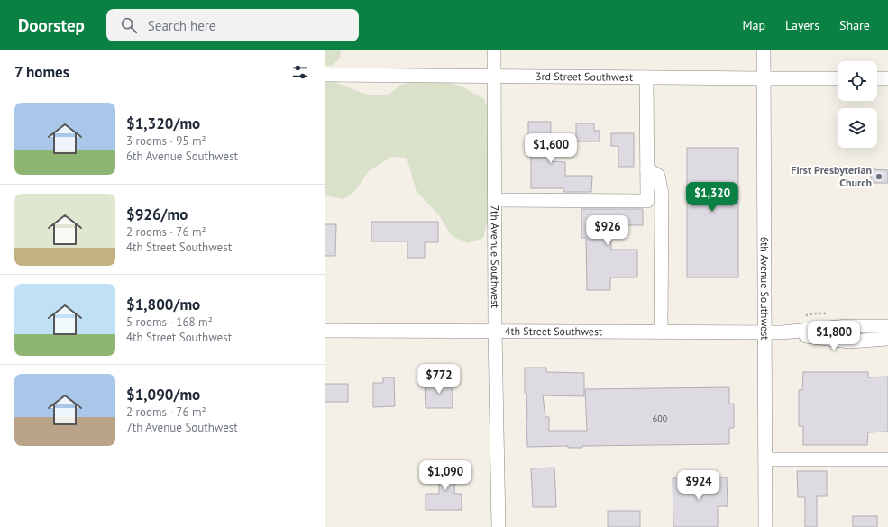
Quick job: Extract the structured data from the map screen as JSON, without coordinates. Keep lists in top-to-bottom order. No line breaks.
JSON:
{"streets":{"street":["3rd Street Southwest","7th Avenue Southwest","6th Avenue Southwest","4th Street Southwest"]},"crossings":[["3rd Street Southwest","7th Avenue Southwest"],["3rd Street Southwest","6th Avenue Southwest"],["7th Avenue Southwest","4th Street Southwest"],["6th Avenue Southwest","4th Street Southwest"]],"places":["First Presbyterian Church"],"house_numbers":["600"],"page":{"header":"Doorstep","search":"Search here","nav":["Map","Layers","Share"],"heading":"7 homes","list":[{"name":"$1,320/mo","note":"3 rooms · 95 m² · 6th Avenue Southwest"},{"name":"$926/mo","note":"2 rooms · 76 m² · 4th Street Southwest"},{"name":"$1,800/mo","note":"5 rooms · 168 m² · 4th Street Southwest"},{"name":"$1,090/mo","note":"2 rooms · 76 m² · 7th Avenue Southwest"}],"price":["$1,600","$1,320","$926","$1,800","$772","$1,090","$924"]}}
